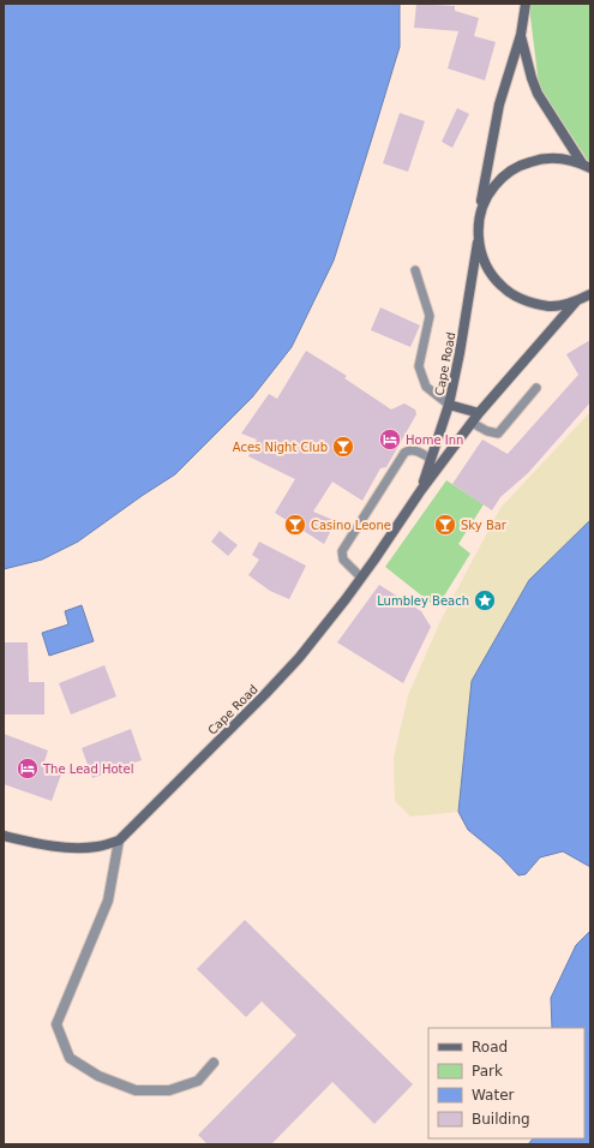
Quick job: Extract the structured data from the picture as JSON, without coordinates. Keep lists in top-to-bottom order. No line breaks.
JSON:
{"streets":{"street":["Cape Road"]},"places":{"hotel":["Home Inn","The Lead Hotel"],"bar":["Aces Night Club","Casino Leone","Sky Bar"],"place":["Lumbley Beach"]},"legend":["Road","Park","Water","Building"]}
